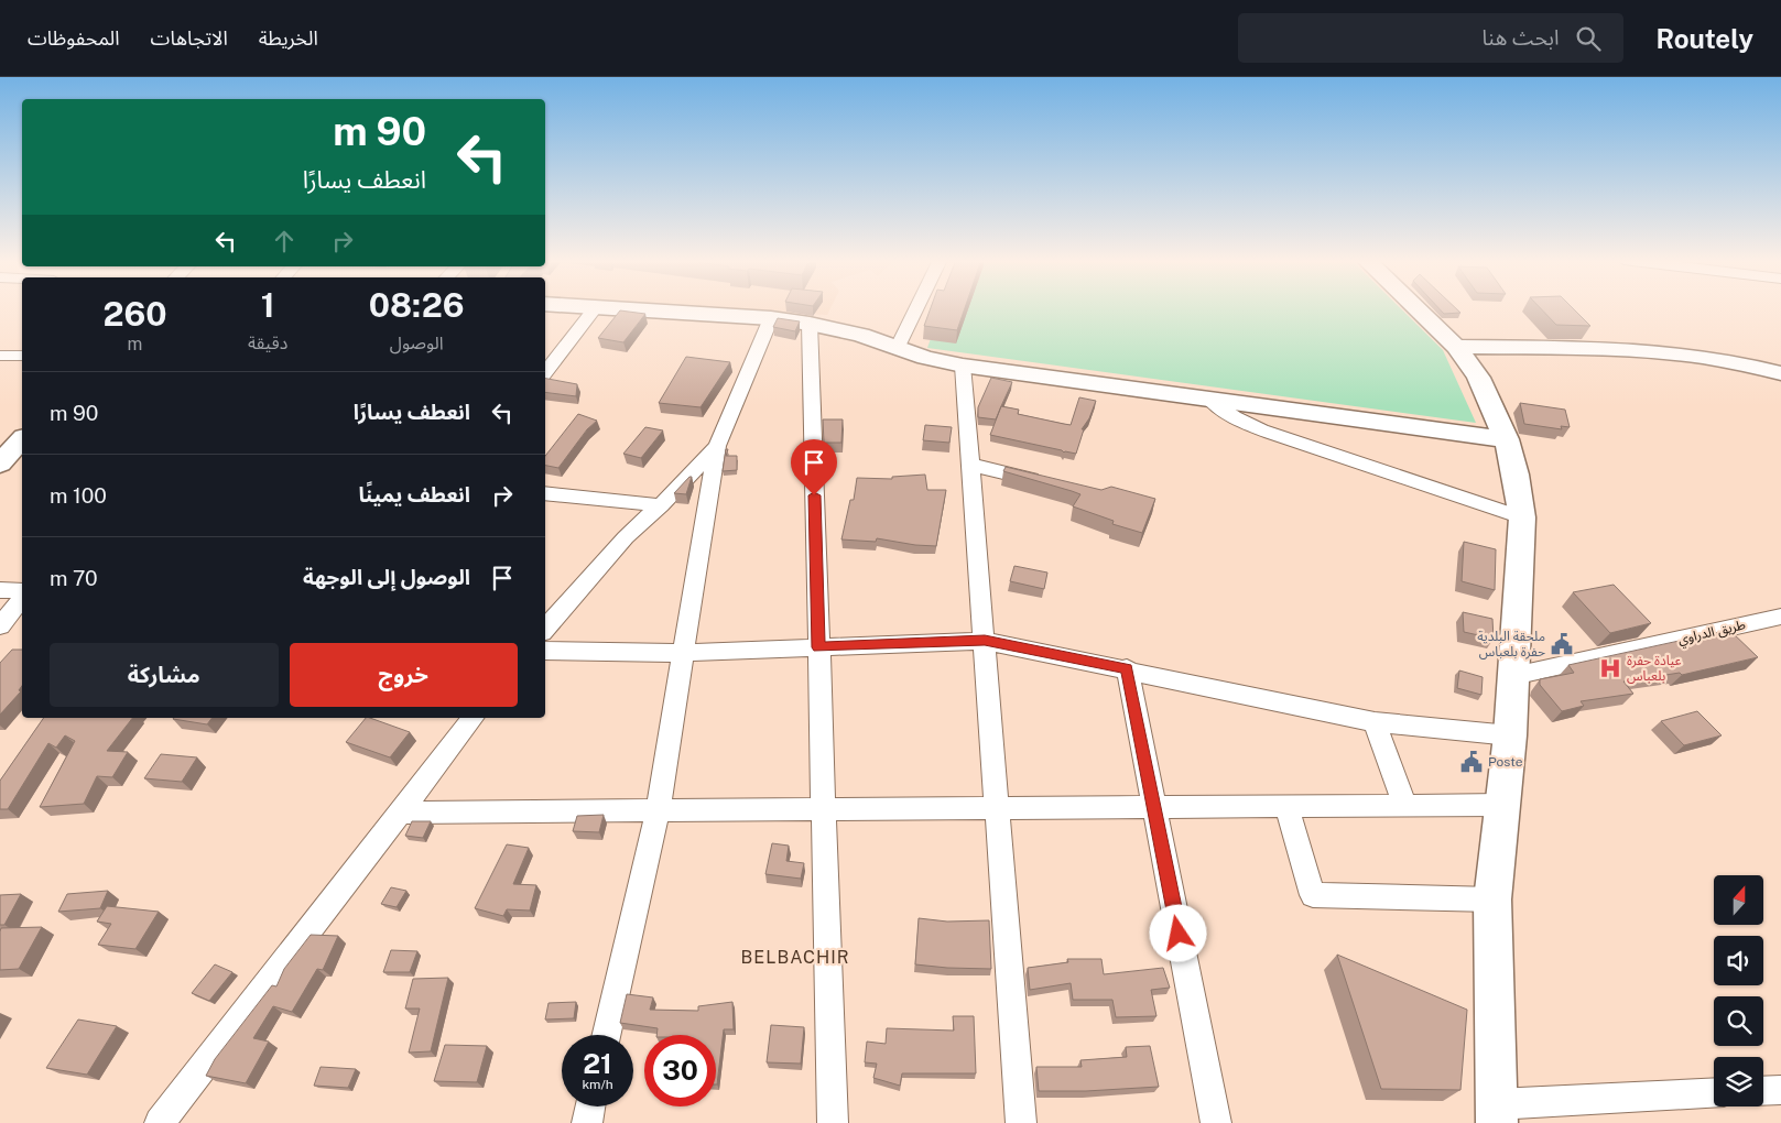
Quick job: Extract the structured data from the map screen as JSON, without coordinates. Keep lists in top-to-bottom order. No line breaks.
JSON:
{"streets":{"street":["طريق الدراوي"]},"districts":["BELBACHIR"],"places":{"public building":["ملحقة البلدية حفرة بلعباس","Poste"],"hospital":["عيادة حفرة بلعباس"]},"north":"top","page":{"header":"Routely","search":"ابحث هنا","nav":["الخريطة","الاتجاهات","المحفوظات"],"turn":["90 m","انعطف يسارًا"],"eta":["08:26","الوصول","1","دقيقة","260","m"],"list":[{"name":"انعطف يسارًا","value":"90 m"},{"name":"انعطف يمينًا","value":"100 m"},{"name":"الوصول إلى الوجهة","value":"70 m"}],"buttons":["خروج","مشاركة"],"speed":"21 km/h","limit":"30"}}
